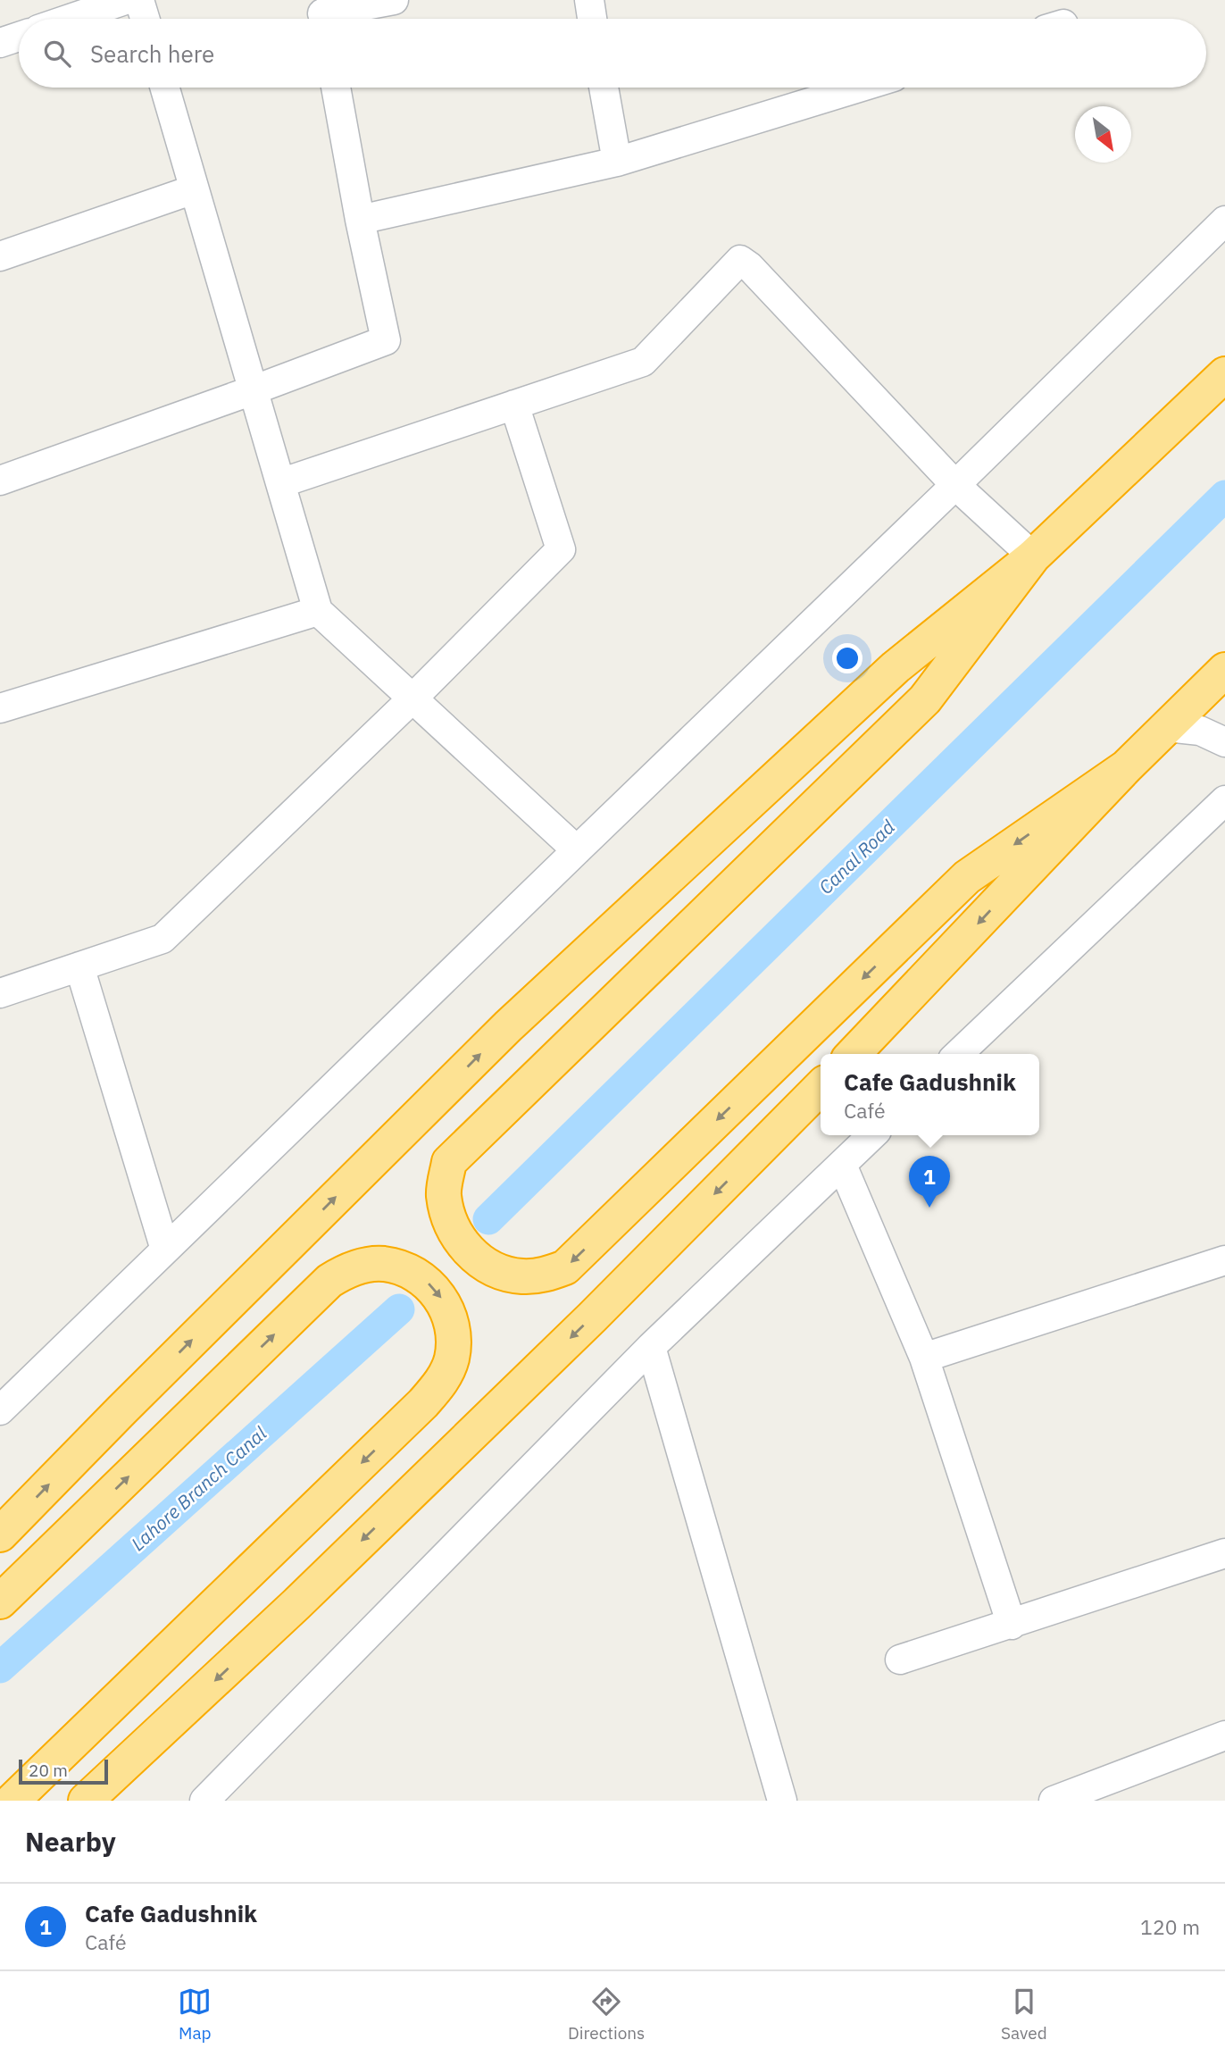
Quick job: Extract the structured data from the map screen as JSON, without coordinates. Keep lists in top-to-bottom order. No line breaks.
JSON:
{"water":["Canal Road","Lahore Branch Canal"],"scale_bar":"20 m","north":"bottom right","page":{"search":"Search here","popup":["Cafe Gadushnik","Café"],"pins":"1","scale":"20 m","heading":"Nearby","list":[{"mark":"1","name":"Cafe Gadushnik","note":"Café","value":"120 m"}],"nav":["Map","Directions","Saved"]}}
